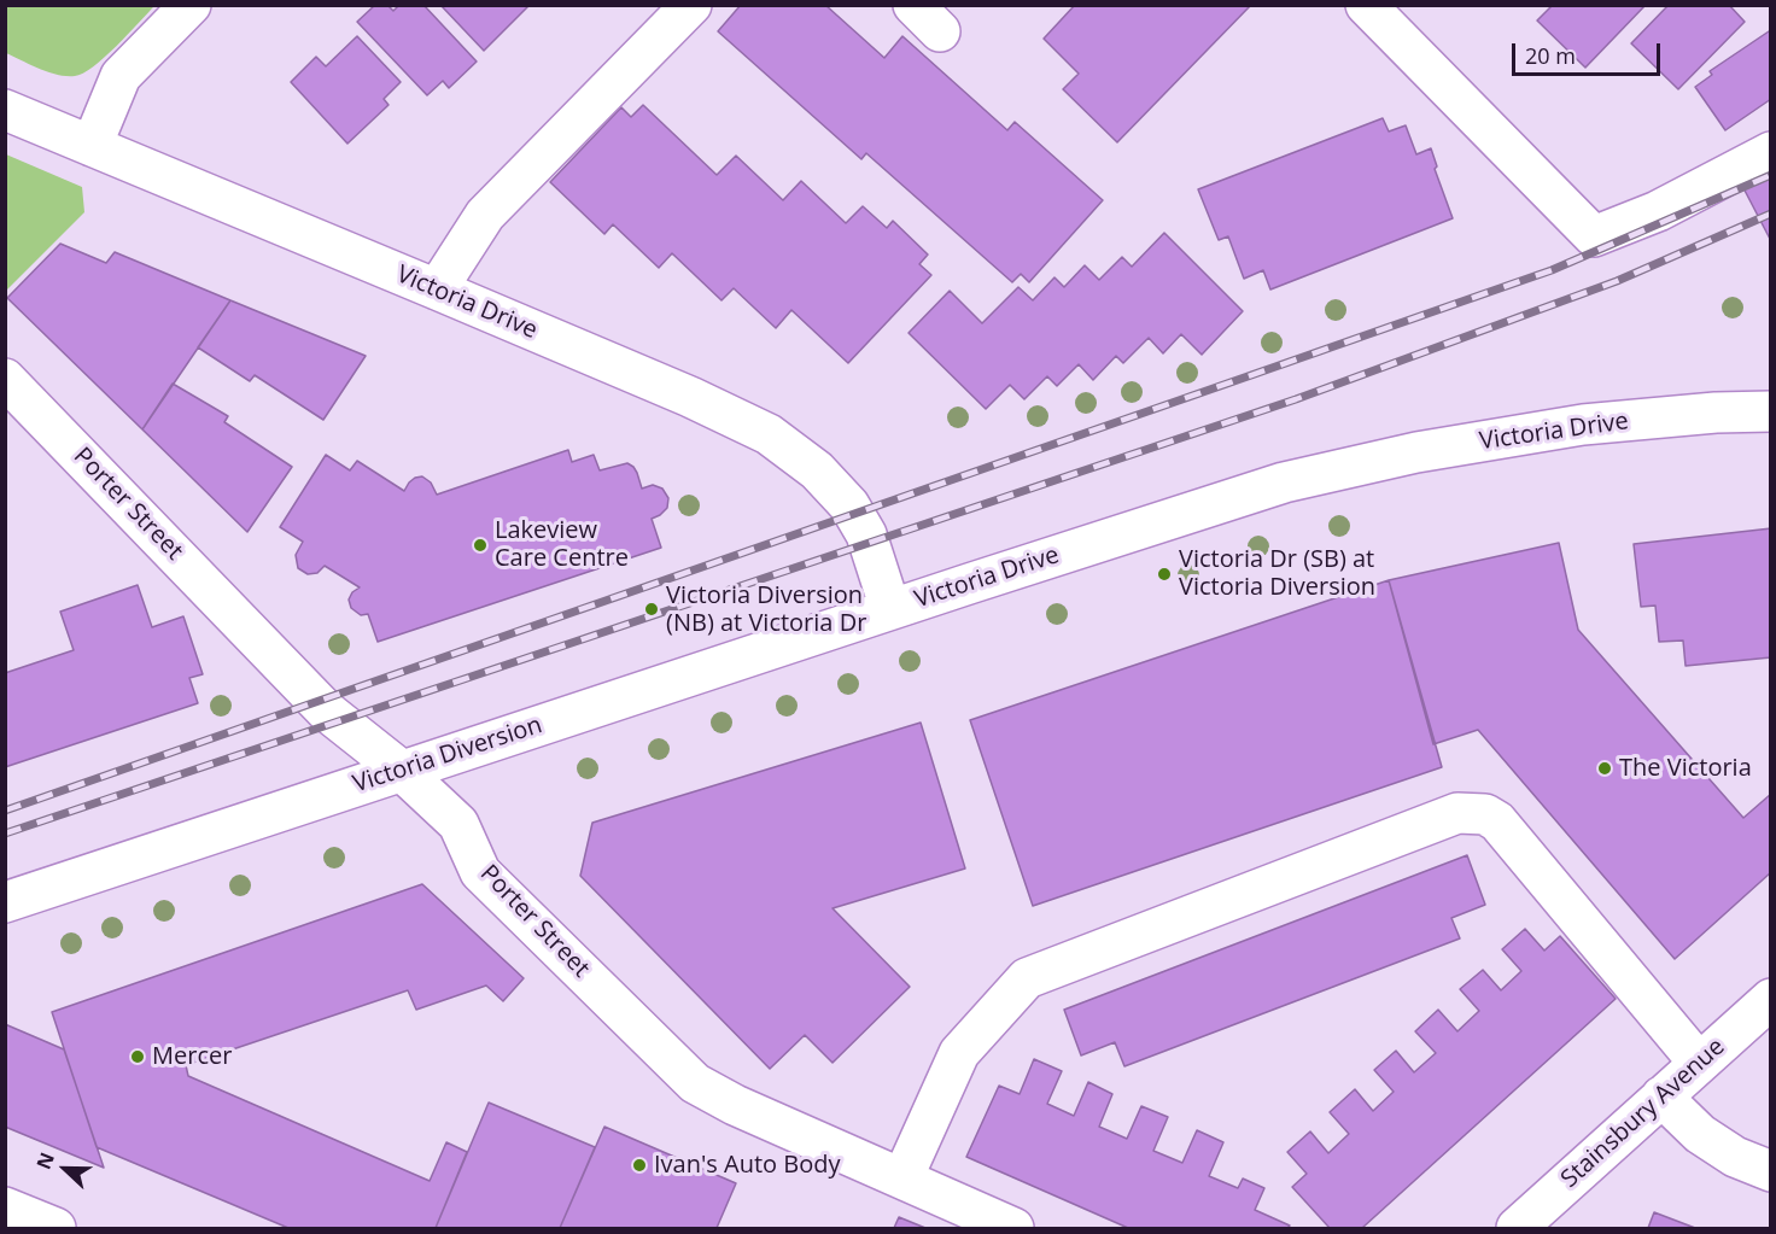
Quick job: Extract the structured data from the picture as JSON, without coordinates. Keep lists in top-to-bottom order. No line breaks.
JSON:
{"streets":{"street":["Victoria Drive","Porter Street","Victoria Diversion","Stainsbury Avenue"]},"crossings":[["Victoria Drive","Victoria Diversion"],["Porter Street","Victoria Diversion"]],"places":["Lakeview Care Centre","Victoria Dr (SB) at Victoria Diversion","Victoria Diversion (NB) at Victoria Dr","The Victoria","Mercer","Ivan's Auto Body"],"scale_bar":"20 m","north":"left"}
